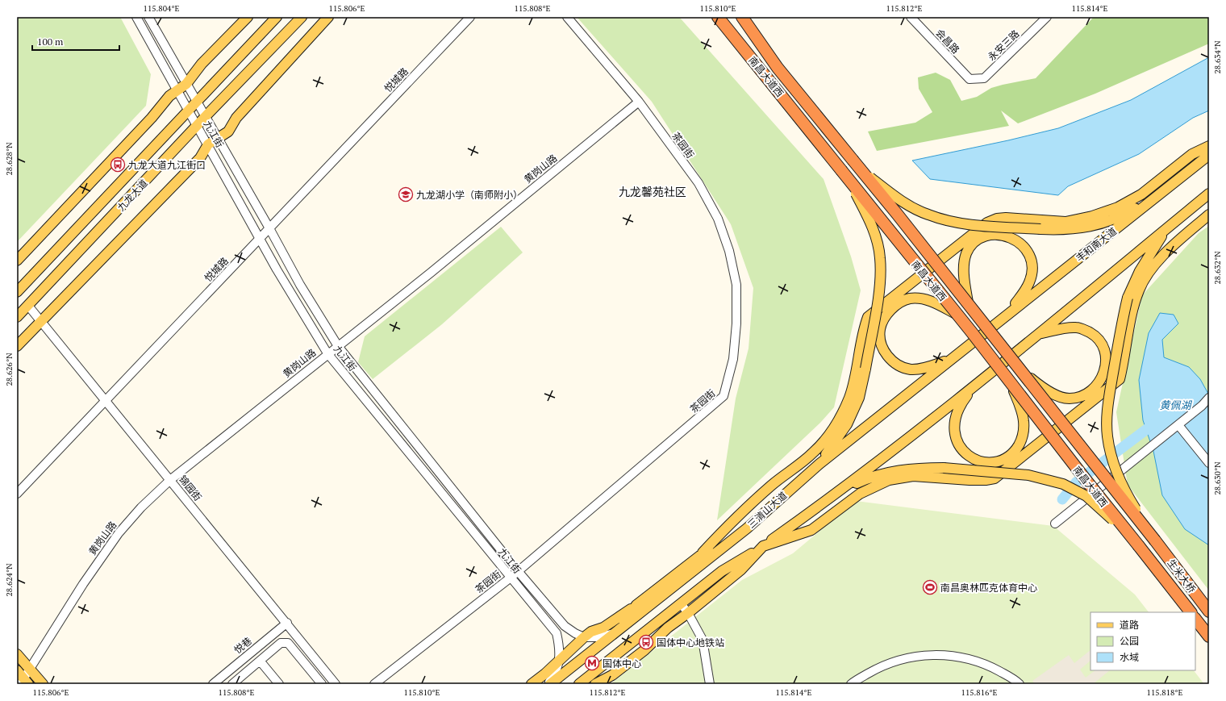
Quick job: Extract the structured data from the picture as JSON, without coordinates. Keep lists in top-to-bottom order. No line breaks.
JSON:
{"streets":{"highway":["南昌大道西","生米大桥"],"main road":["九龙大道","丰和南大道","三清山大道"],"street":["会昌路","永安三路","悦城路","九江街","茶园街","黄岗山路","锦园街","悦巷"]},"crossings":[["会昌路","永安三路"],["南昌大道西","生米大桥"],["悦城路","九江街"],["悦城路","锦园街"],["九江街","茶园街"],["九江街","黄岗山路"],["九江街","九龙大道"],["茶园街","黄岗山路"],["黄岗山路","锦园街"],["九龙大道","锦园街"],["丰和南大道","三清山大道"],["锦园街","悦巷"]],"districts":["九龙馨苑社区"],"water":["黄佩湖"],"places":{"bus stop":["九龙大道九江街口","国体中心地铁站"],"school or university":["九龙湖小学（南师附小）"],"sports":["南昌奥林匹克体育中心"],"metro station":["国体中心"]},"legend":["道路","公园","水域"],"scale_bar":"100 m","coordinates":["115.804°E","115.806°E","115.808°E","115.810°E","115.812°E","115.814°E","28.634°N","28.628°N","28.632°N","28.626°N","28.630°N","28.624°N","115.816°E","115.818°E"]}
